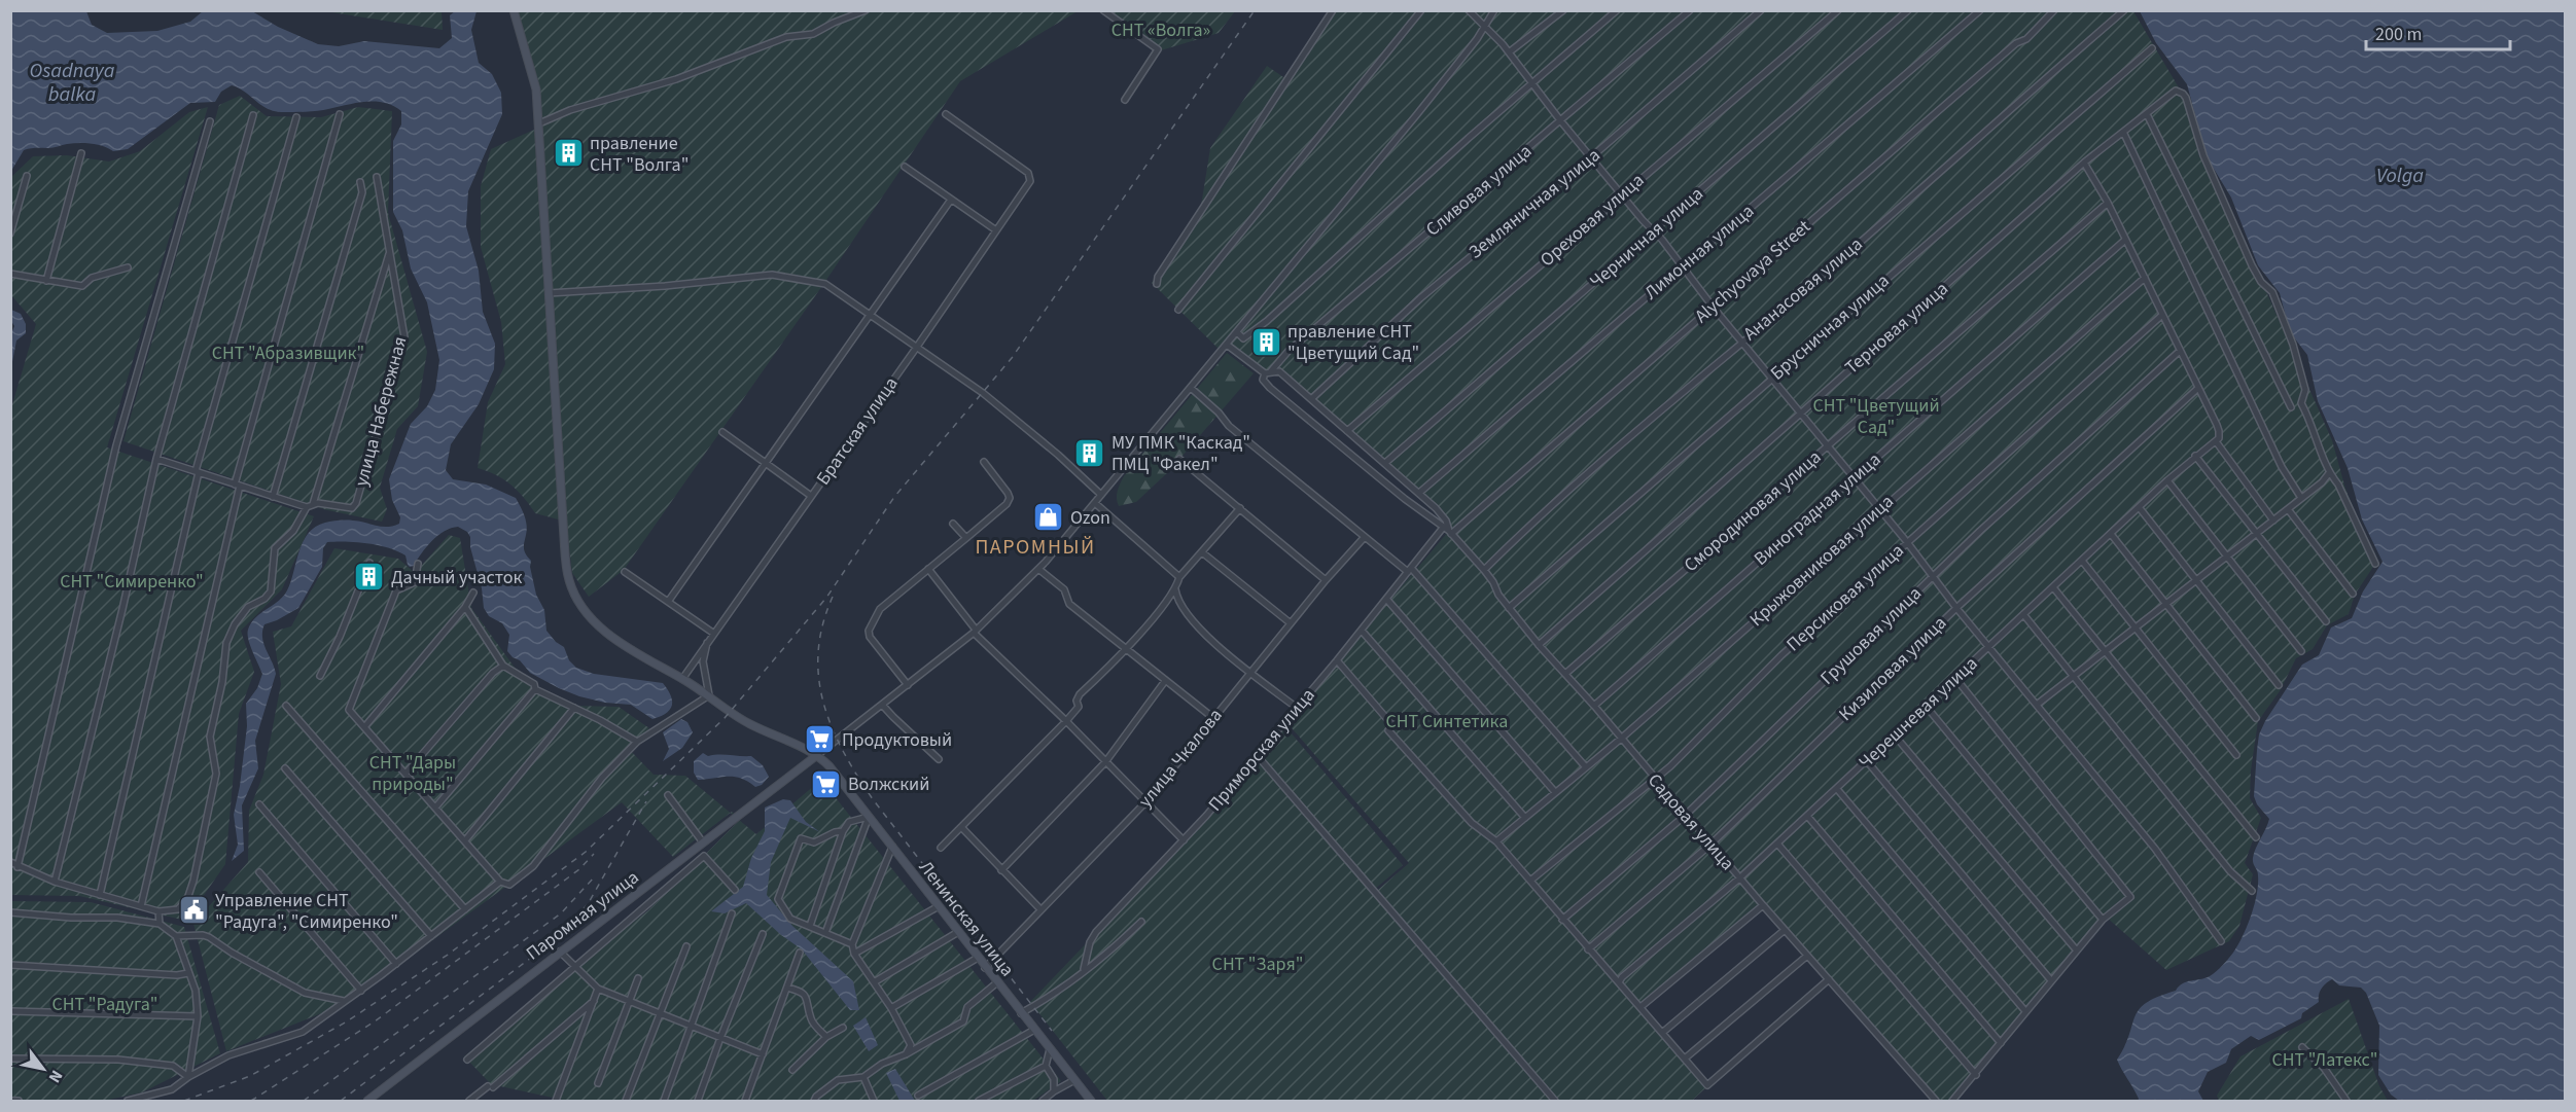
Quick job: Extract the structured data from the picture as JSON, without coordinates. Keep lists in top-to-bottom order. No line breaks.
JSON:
{"streets":{"street":["Сливовая улица","Земляничная улица","Ореховая улица","Черничная улица","Лимонная улица","Alychyovaya Street","Ананасовая улица","Брусничная улица","Терновая улица","улица Набережная","Братская улица","Виноградная улица","Смородиновая улица","Крыжовниковая улица","Персиковая улица","Грушовая улица","Кизиловая улица","Черешневая улица","Приморская улица","улица Чкалова","Садовая улица","Паромная улица","Ленинская улица"]},"crossings":[["Alychyovaya Street","Приморская улица"],["Alychyovaya Street","Садовая улица"],["Ананасовая улица","Садовая улица"],["Брусничная улица","Садовая улица"],["Терновая улица","Садовая улица"],["Виноградная улица","Садовая улица"],["Смородиновая улица","Садовая улица"],["Крыжовниковая улица","Садовая улица"],["Персиковая улица","Садовая улица"],["Грушовая улица","Садовая улица"],["Кизиловая улица","Садовая улица"],["Черешневая улица","Садовая улица"],["Приморская улица","Садовая улица"],["улица Чкалова","Ленинская улица"],["Паромная улица","Ленинская улица"]],"districts":["ПАРОМНЫЙ"],"water":["Osadnaya balka","Volga"],"parks":["СНТ «Волга»","СНТ \"Абразивщик\"","СНТ \"Цветущий Сад\"","СНТ \"Симиренко\"","СНТ Синтетика","СНТ \"Дары природы\"","СНТ \"Заря\"","СНТ \"Радуга\"","СНТ \"Латекс\""],"places":{"building":["правление СНТ \"Волга\"","правление СНТ \"Цветущий Сад\"","МУ ПМК \"Каскад\" ПМЦ \"Факел\"","Дачный участок"],"shop":["Ozon"],"supermarket":["Продуктовый","Волжский"],"public building":["Управление СНТ \"Радуга\", \"Симиренко\""]},"scale_bar":"200 m","north":"bottom right"}
